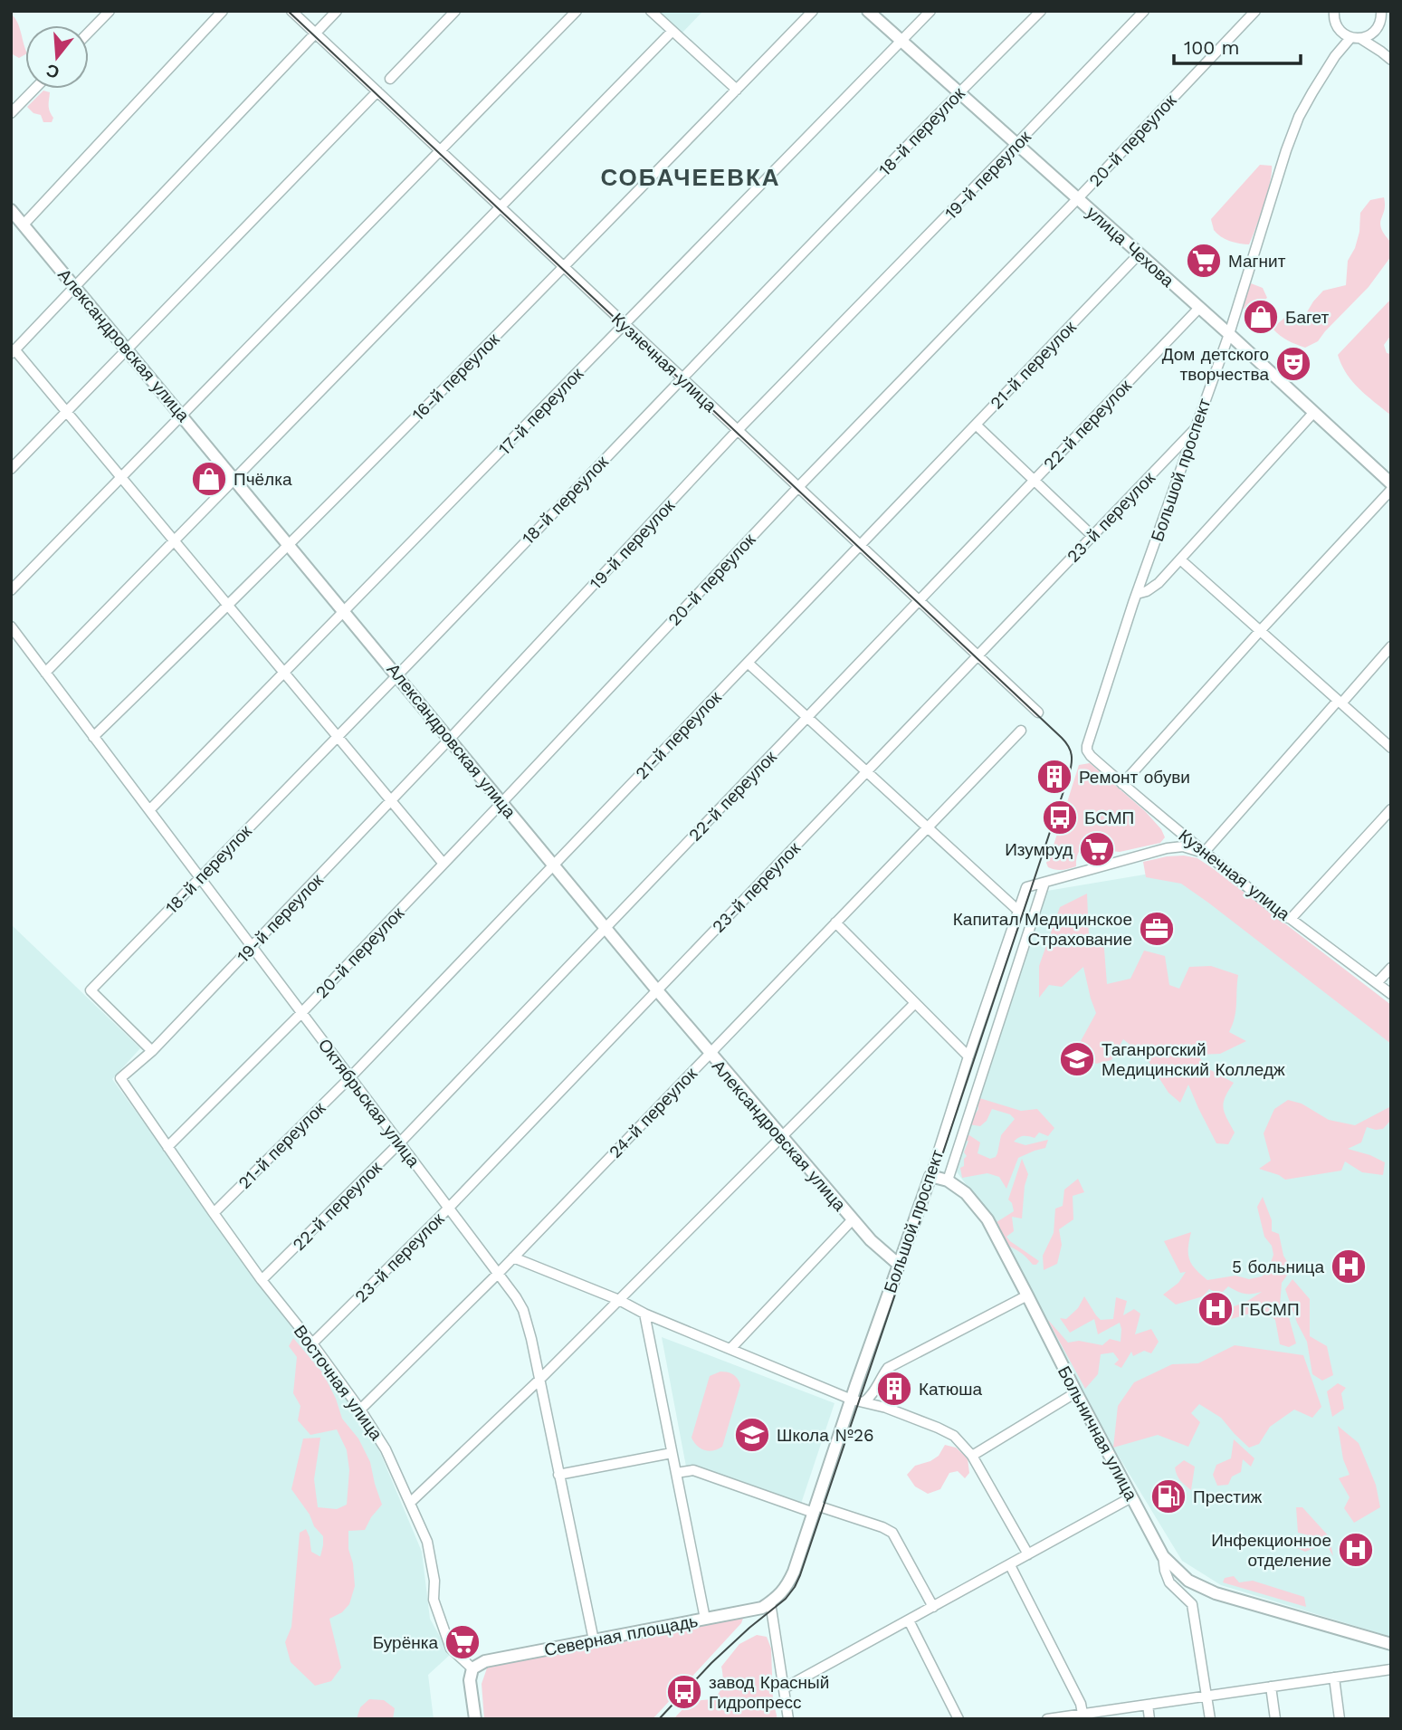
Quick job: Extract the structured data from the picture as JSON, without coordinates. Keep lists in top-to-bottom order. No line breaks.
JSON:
{"streets":{"main road":["улица Чехова","Александровская улица","Большой проспект","Больничная улица","Северная площадь"],"street":["18-й переулок","20-й переулок","19-й переулок","Кузнечная улица","21-й переулок","16-й переулок","17-й переулок","22-й переулок","23-й переулок","Октябрьская улица","24-й переулок","Восточная улица"]},"crossings":[["18-й переулок","19-й переулок"],["18-й переулок","улица Чехова"],["18-й переулок","Александровская улица"],["18-й переулок","Кузнечная улица"],["18-й переулок","Октябрьская улица"],["20-й переулок","улица Чехова"],["20-й переулок","Александровская улица"],["20-й переулок","Кузнечная улица"],["20-й переулок","Октябрьская улица"],["20-й переулок","Восточная улица"],["19-й переулок","улица Чехова"],["19-й переулок","Александровская улица"],["19-й переулок","Кузнечная улица"],["19-й переулок","Октябрьская улица"],["19-й переулок","Восточная улица"],["улица Чехова","21-й переулок"],["улица Чехова","17-й переулок"],["улица Чехова","22-й переулок"],["улица Чехова","Большой проспект"],["Александровская улица","21-й переулок"],["Александровская улица","16-й переулок"],["Александровская улица","17-й переулок"],["Александровская улица","22-й переулок"],["Александровская улица","Большой проспект"],["Александровская улица","23-й переулок"],["Александровская улица","24-й переулок"],["Кузнечная улица","21-й переулок"],["Кузнечная улица","16-й переулок"],["Кузнечная улица","17-й переулок"],["Кузнечная улица","22-й переулок"],["Кузнечная улица","Большой проспект"],["Кузнечная улица","23-й переулок"],["21-й переулок","Октябрьская улица"],["21-й переулок","Восточная улица"],["16-й переулок","Октябрьская улица"],["17-й переулок","Октябрьская улица"],["22-й переулок","Октябрьская улица"],["22-й переулок","Восточная улица"],["Большой проспект","23-й переулок"],["Большой проспект","Больничная улица"],["Большой проспект","Северная площадь"],["23-й переулок","Октябрьская улица"],["23-й переулок","Восточная улица"],["Октябрьская улица","24-й переулок"],["Октябрьская улица","Северная площадь"],["24-й переулок","Восточная улица"],["Восточная улица","Северная площадь"]],"districts":["СОБАЧЕЕВКА"],"places":{"supermarket":["Магнит","Изумруд","Бурёнка"],"shop":["Багет","Пчёлка"],"theatre":["Дом детского творчества"],"building":["Ремонт обуви","Катюша"],"bus stop":["БСМП","завод Красный Гидропресс"],"office":["Капитал Медицинское Страхование"],"school or university":["Таганрогский Медицинский Колледж","Школа №26"],"hospital":["5 больница","ГБСМП","Инфекционное отделение"],"fuel station":["Престиж"]},"scale_bar":"100 m","north":"bottom"}
